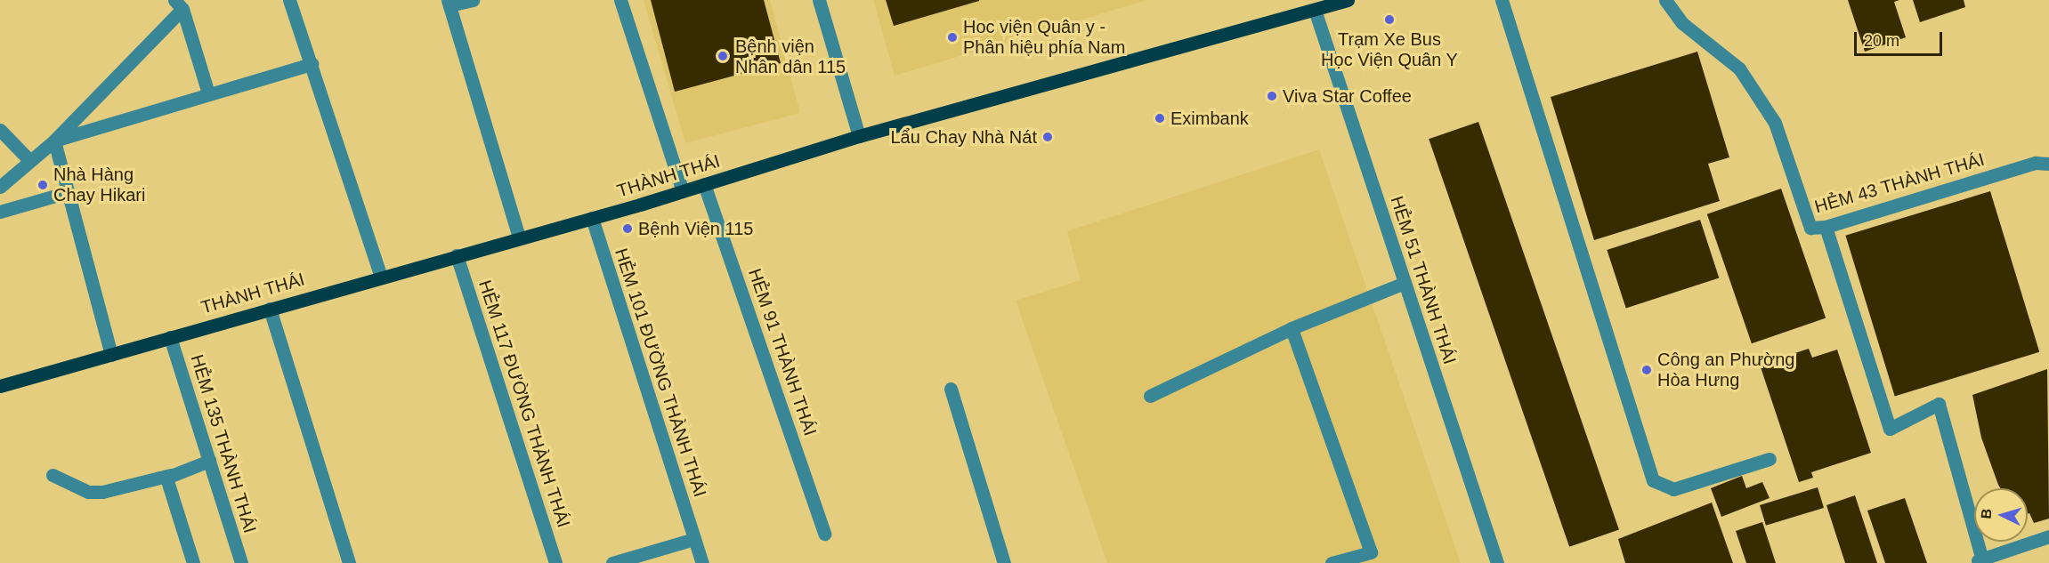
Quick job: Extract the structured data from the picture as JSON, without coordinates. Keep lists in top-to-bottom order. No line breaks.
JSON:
{"streets":{"main road":["THÀNH THÁI"],"street":["HẺM 43 THÀNH THÁI","HẺM 51 THÀNH THÁI","HẺM 91 THÀNH THÁI","HẺM 101 ĐƯỜNG THÀNH THÁI","HẺM 117 ĐƯỜNG THÀNH THÁI","HẺM 135 THÀNH THÁI"]},"crossings":[["THÀNH THÁI","HẺM 51 THÀNH THÁI"],["THÀNH THÁI","HẺM 91 THÀNH THÁI"],["THÀNH THÁI","HẺM 101 ĐƯỜNG THÀNH THÁI"],["THÀNH THÁI","HẺM 117 ĐƯỜNG THÀNH THÁI"],["THÀNH THÁI","HẺM 135 THÀNH THÁI"]],"places":["Trạm Xe Bus Học Viện Quân Y","Hoc viện Quân y - Phân hiệu phía Nam","Bệnh viện Nhân dân 115","Viva Star Coffee","Eximbank","Lẩu Chay Nhà Nát","Nhà Hàng Chay Hikari","Bệnh Viện 115","Công an Phường Hòa Hưng"],"scale_bar":"20 m","north":"left"}
